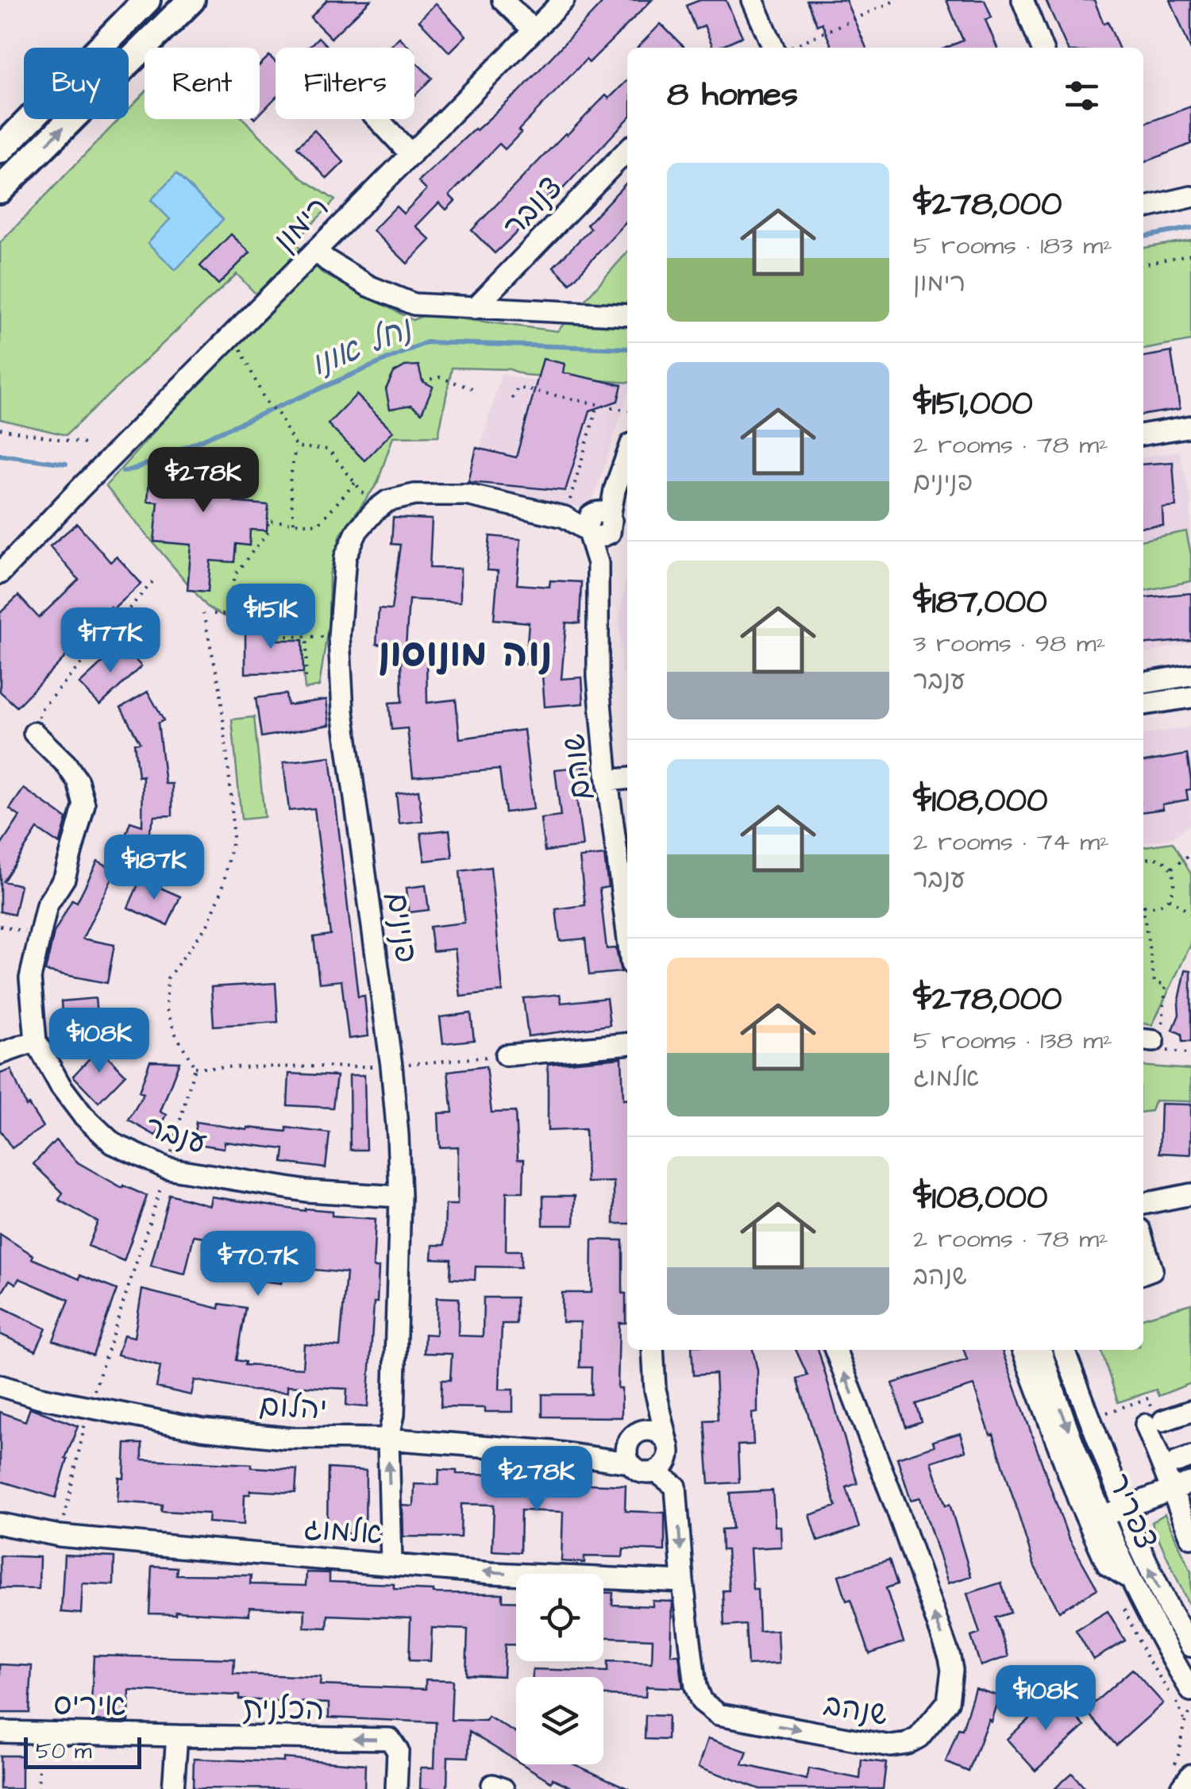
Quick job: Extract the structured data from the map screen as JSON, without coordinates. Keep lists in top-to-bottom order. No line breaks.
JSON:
{"streets":{"street":["צנובר","רימון","שוהם","פנינים","ענבר","יהלום","צפריר","אלמוג","איריס","הכלנית","שנהב"]},"crossings":[["פנינים","ענבר"],["פנינים","יהלום"],["פנינים","אלמוג"],["יהלום","שנהב"],["אלמוג","שנהב"],["איריס","הכלנית"]],"one_way":["אלמוג","הכלנית"],"districts":["נוה מונוסון"],"water":["נחל אונו"],"scale_bar":"50 m","page":{"chip":["Buy","Rent","Filters"],"heading":"8 homes","list":[{"name":"$278,000","note":"5 rooms · 183 m² · רימון"},{"name":"$151,000","note":"2 rooms · 78 m² · פנינים"},{"name":"$187,000","note":"3 rooms · 98 m² · ענבר"},{"name":"$108,000","note":"2 rooms · 74 m² · ענבר"},{"name":"$278,000","note":"5 rooms · 138 m² · אלמוג"},{"name":"$108,000","note":"2 rooms · 78 m² · שנהב"}],"price":["$278K","$151K","$177K","$187K","$108K","$70.7K","$278K","$108K"],"scale":"50 m"}}
